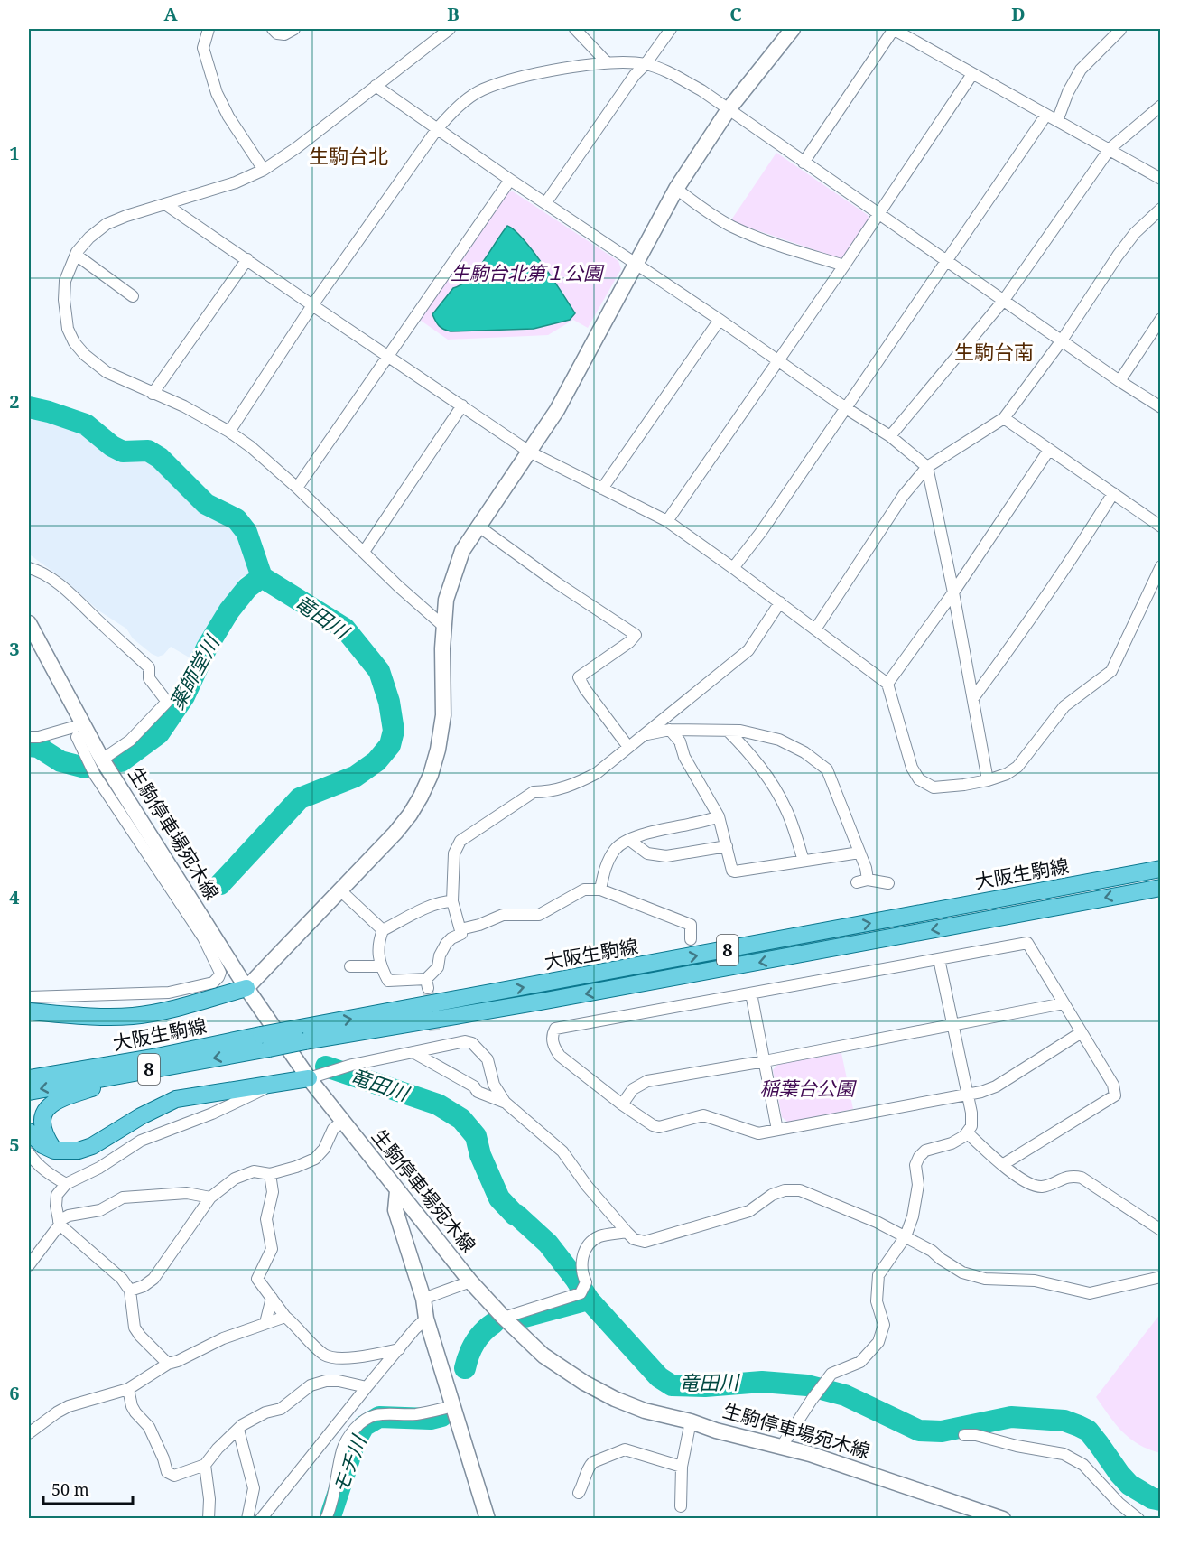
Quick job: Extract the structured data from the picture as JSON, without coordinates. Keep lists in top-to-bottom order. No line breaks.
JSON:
{"streets":{"main road":["大阪生駒線","8"],"street":["生駒停車場宛木線"]},"districts":["生駒台北","生駒台南"],"water":["竜田川","薬師堂川","モチ川"],"parks":["生駒台北第１公園","稲葉台公園"],"scale_bar":"50 m","grid":{"columns":["A","B","C","D"],"rows":["1","2","3","4","5","6"]}}
